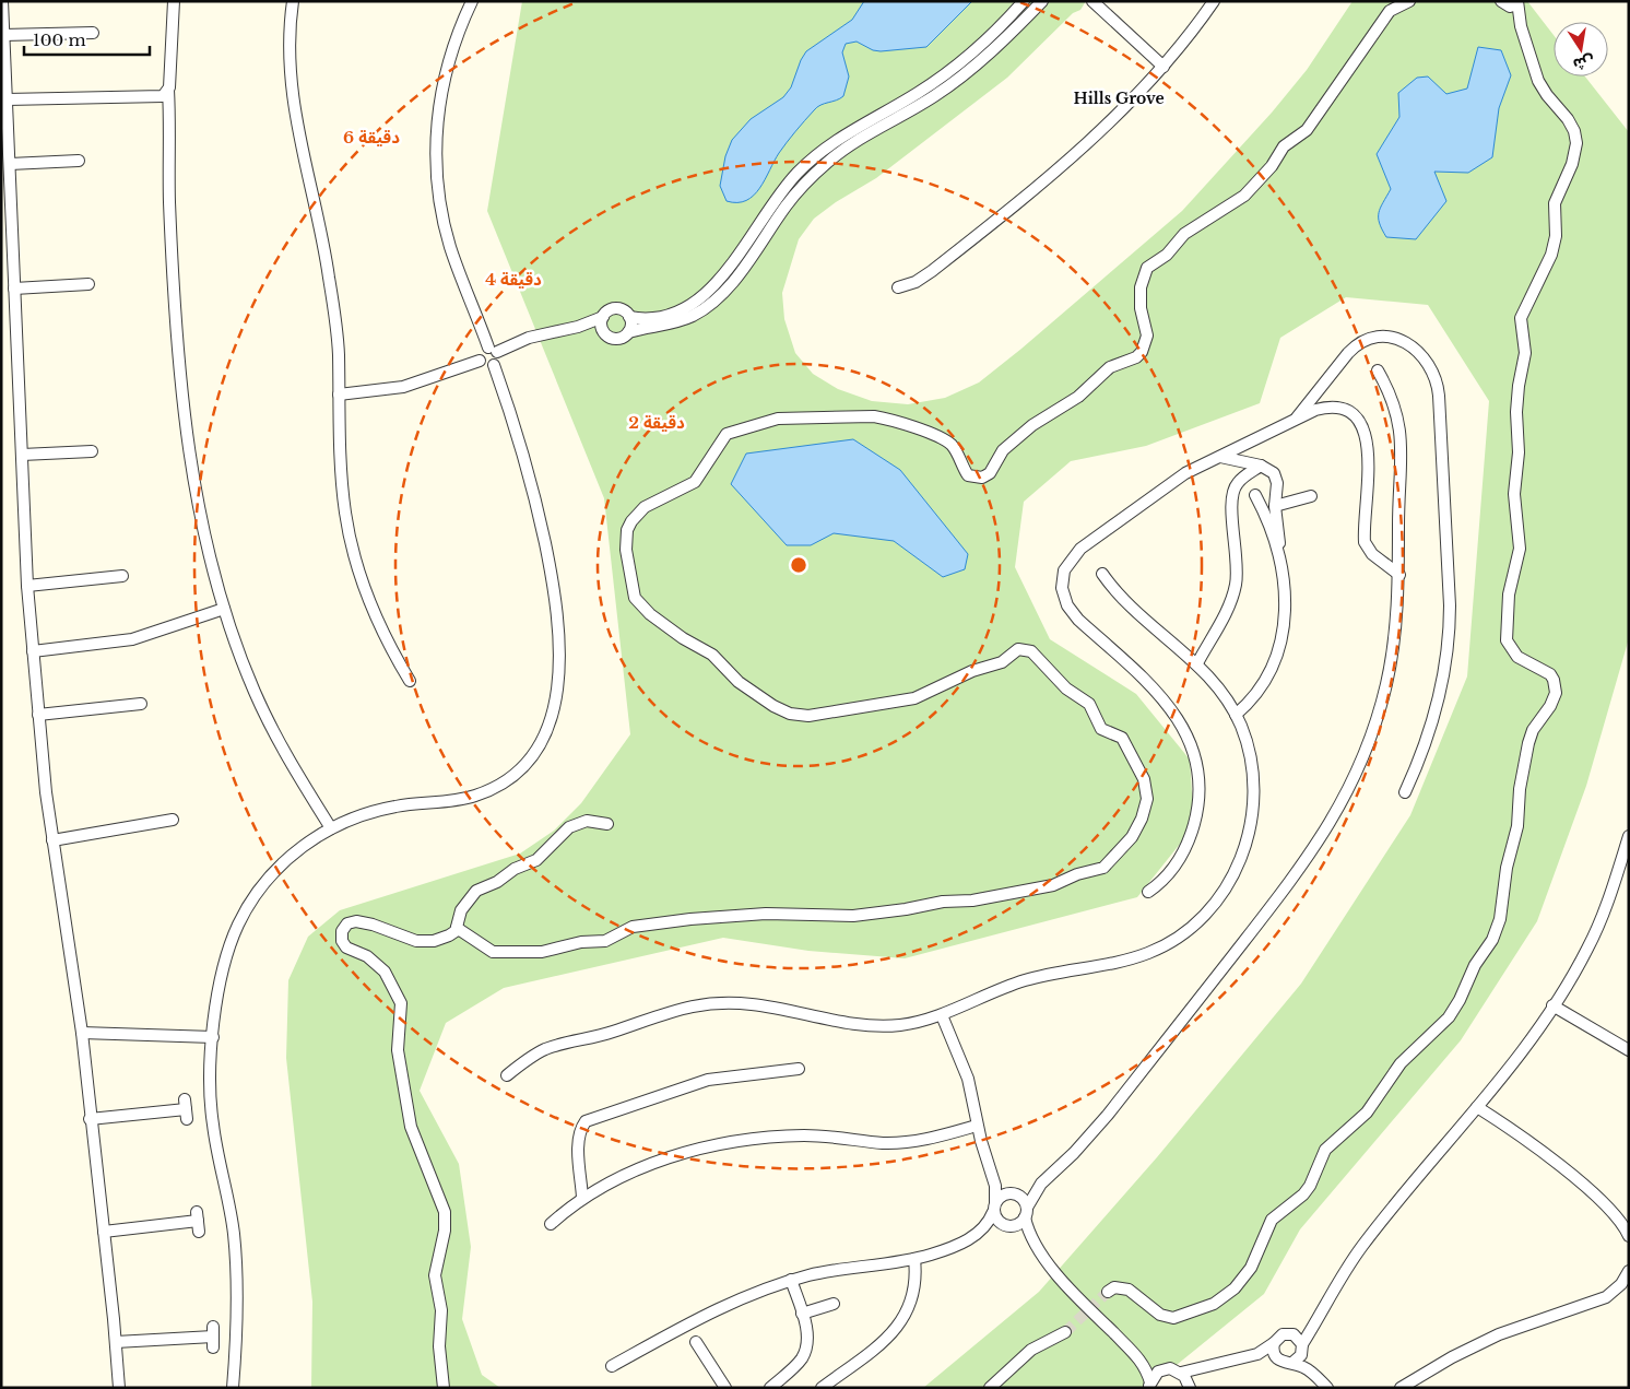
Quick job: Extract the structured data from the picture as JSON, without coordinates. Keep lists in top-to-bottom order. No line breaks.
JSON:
{"districts":["Hills Grove"],"scale_bar":"100 m","north":"bottom","rings":["6 دقيقة","4 دقيقة","2 دقيقة"]}
